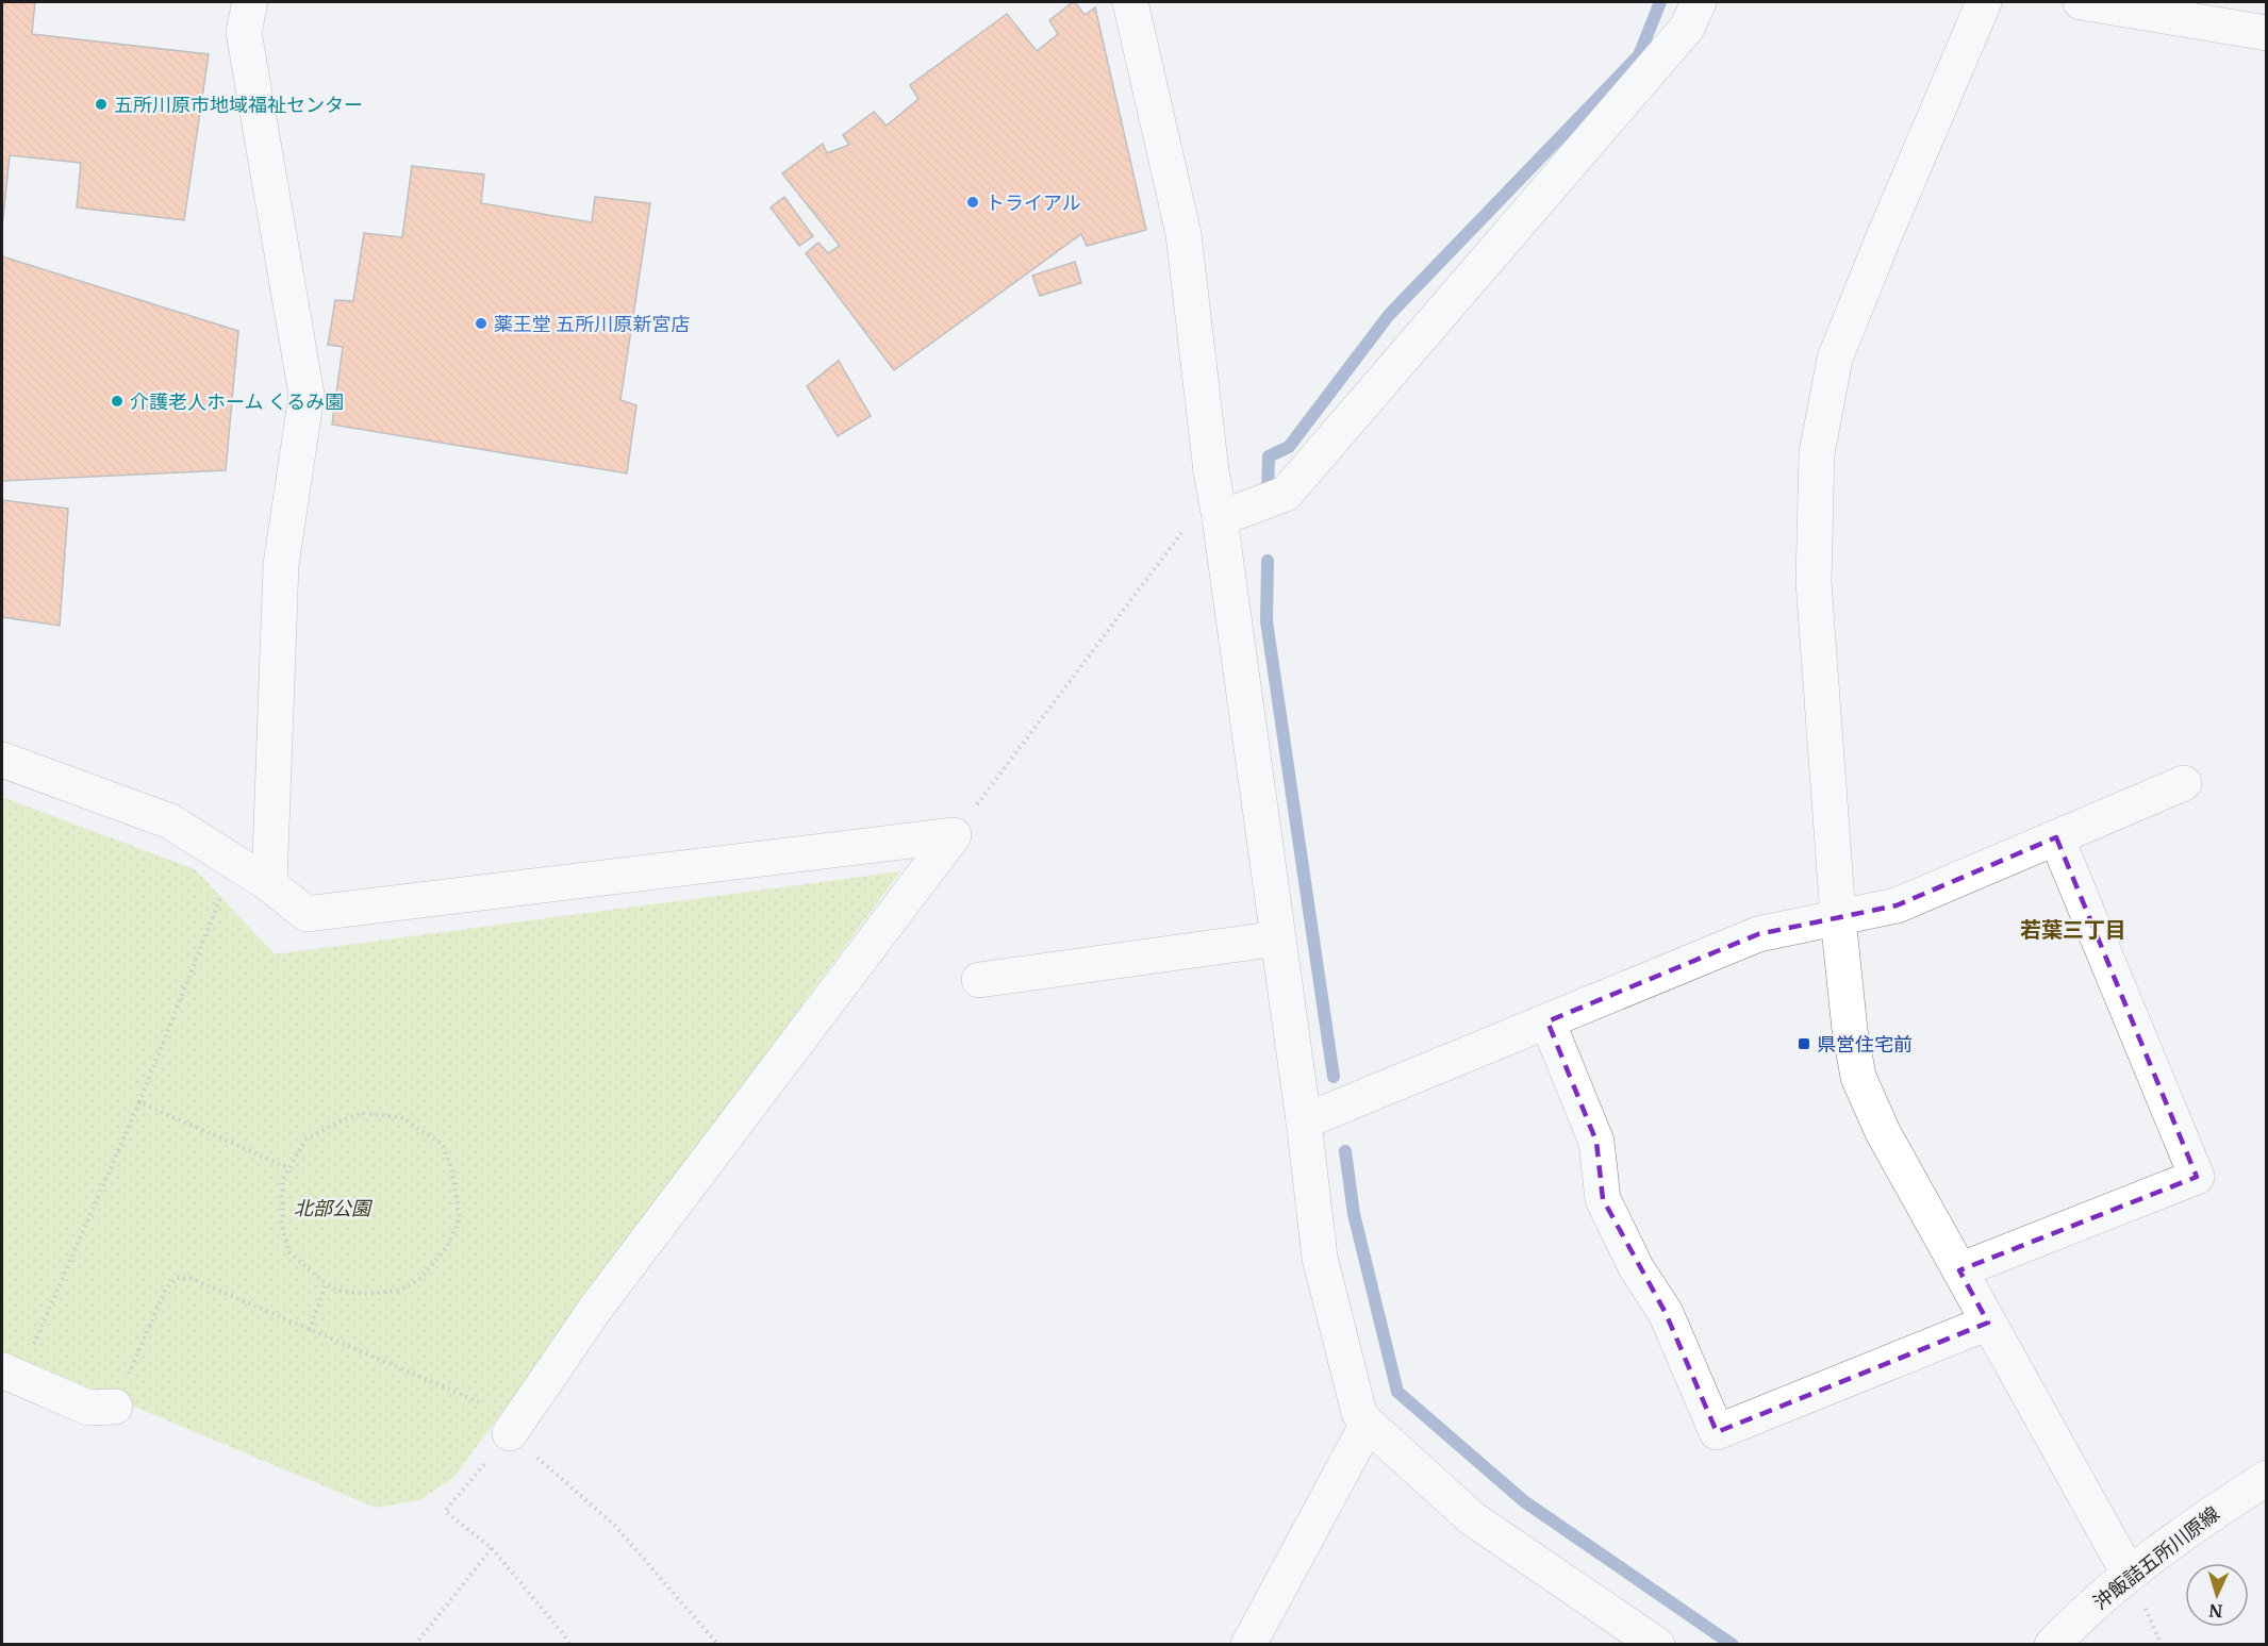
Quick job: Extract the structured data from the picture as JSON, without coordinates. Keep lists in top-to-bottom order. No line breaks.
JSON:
{"streets":{"street":["沖飯詰五所川原線"]},"districts":["若葉三丁目"],"parks":["北部公園"],"places":{"other":["五所川原市地域福祉センター","トライアル","薬王堂 五所川原新宮店","介護老人ホーム くるみ園"],"transit":["県営住宅前"]},"north":"bottom"}
